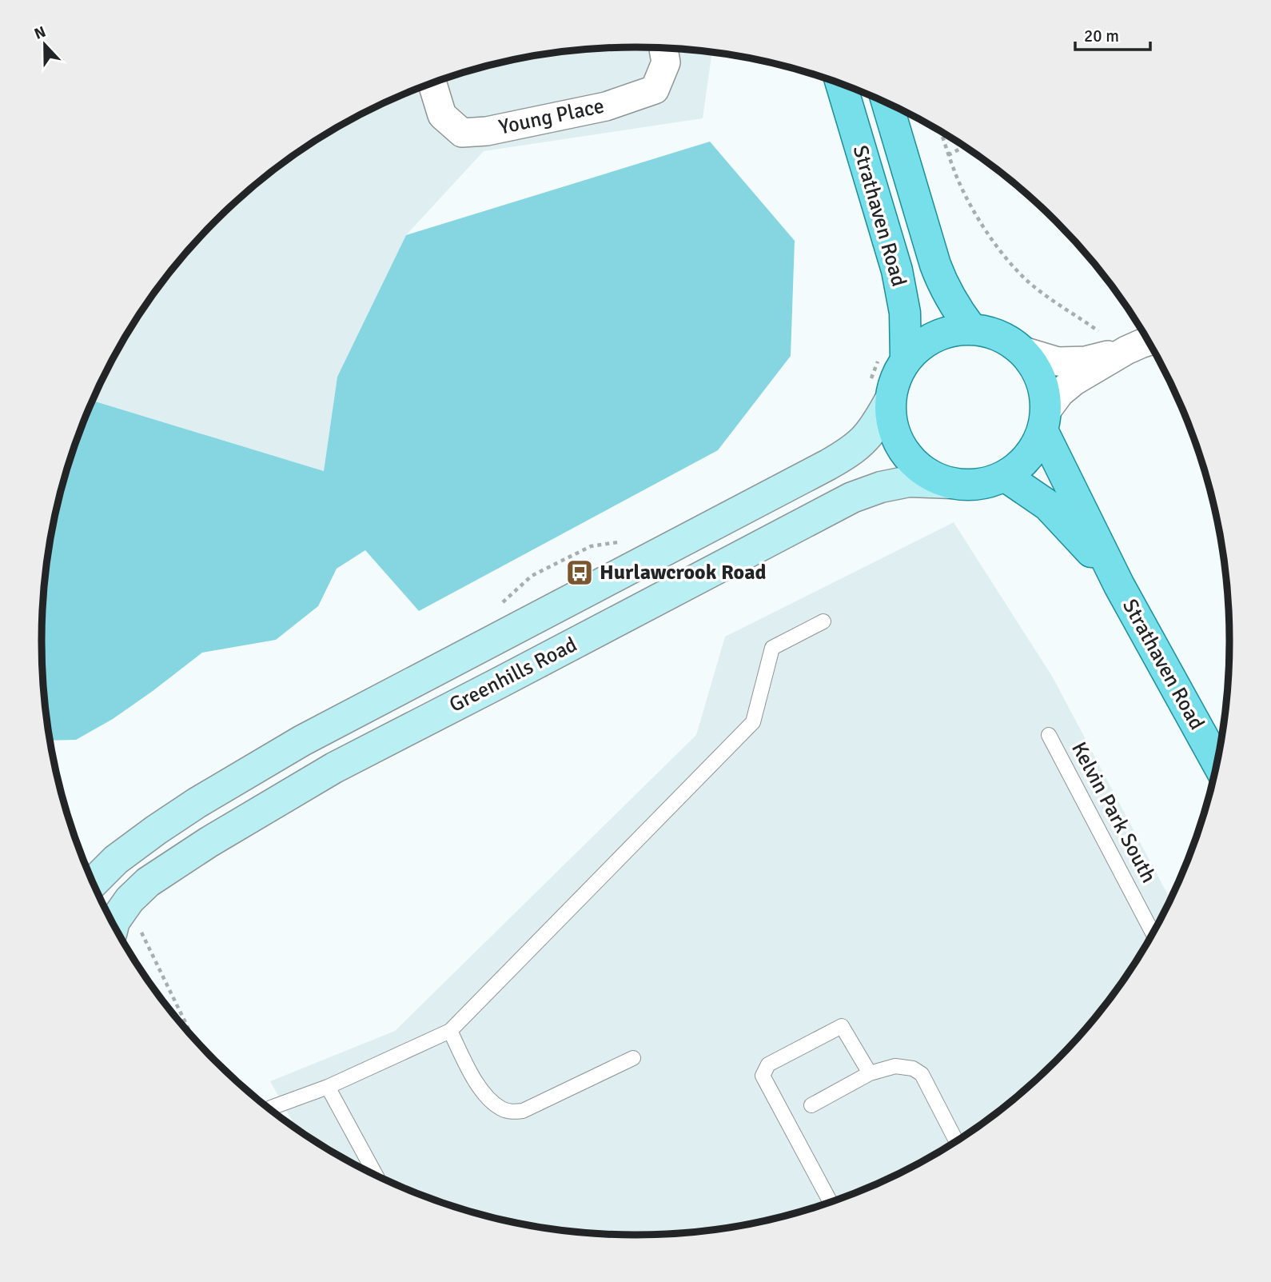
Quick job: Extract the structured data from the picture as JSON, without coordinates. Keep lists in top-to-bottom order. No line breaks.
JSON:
{"streets":{"main road":["Strathaven Road"],"street":["Young Place","Greenhills Road"],"lane":["Kelvin Park South"]},"crossings":[["Strathaven Road","Greenhills Road"]],"places":{"bus stop":["Hurlawcrook Road"]},"scale_bar":"20 m","north":"top"}
